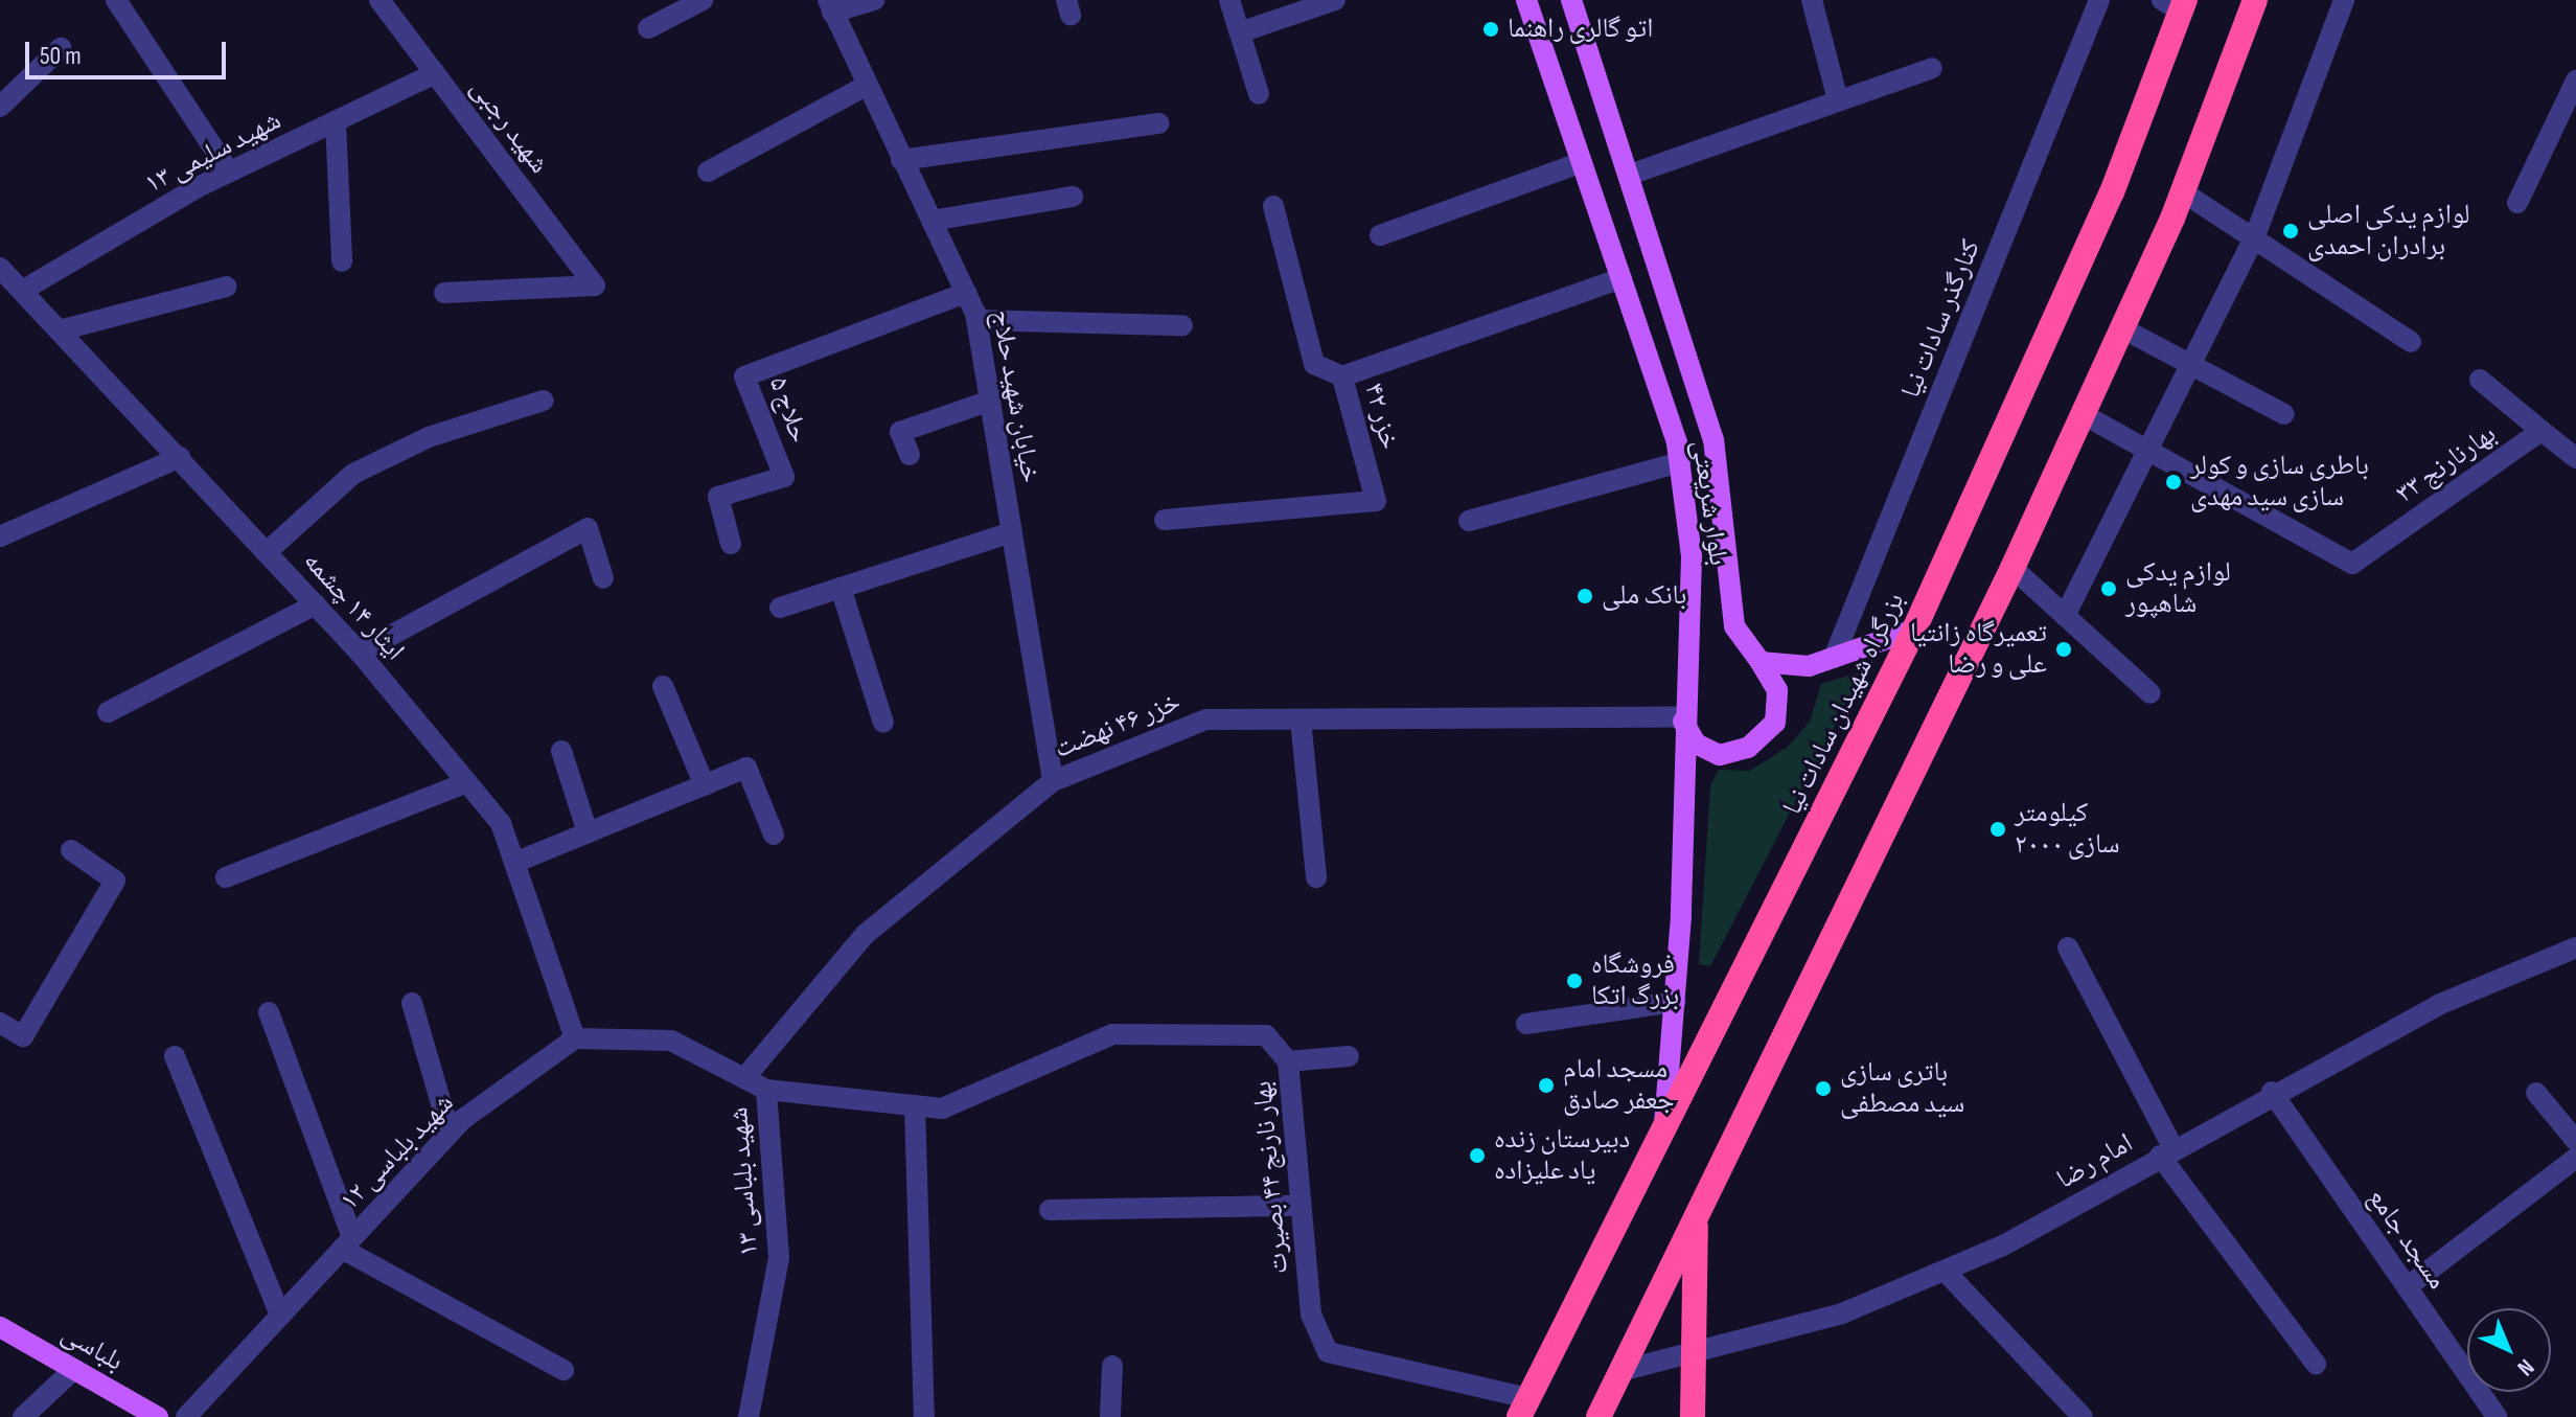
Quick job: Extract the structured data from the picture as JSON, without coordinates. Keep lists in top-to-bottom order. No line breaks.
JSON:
{"streets":{"highway":["بزرگراه شهیدان سادات نیا"],"main road":["بلوار شریعتی","بلباسی"],"street":["شهید رجبی","شهید سلیمی ۱۳","کنارگذر سادات نیا","خیابان شهید حلاج","حلاج ۵","خزر ۴۲","بهارنارنج ۳۳","ایثار ۱۴ چشمه","خزر ۴۶ نهضت","شهید بلباسی ١٢","امام رضا","بهار نارنج ۴۴ بصیرت","شهید بلباسی ١٣","مسجد جامع"]},"crossings":[["شهید رجبی","شهید سلیمی ۱۳"],["شهید سلیمی ۱۳","ایثار ۱۴ چشمه"],["خیابان شهید حلاج","حلاج ۵"],["خیابان شهید حلاج","خزر ۴۶ نهضت"],["خزر ۴۲","بلوار شریعتی"],["بلوار شریعتی","بزرگراه شهیدان سادات نیا"],["بلوار شریعتی","خزر ۴۶ نهضت"],["ایثار ۱۴ چشمه","شهید بلباسی ١٢"],["بزرگراه شهیدان سادات نیا","بهار نارنج ۴۴ بصیرت"],["خزر ۴۶ نهضت","بهار نارنج ۴۴ بصیرت"],["امام رضا","مسجد جامع"],["بهار نارنج ۴۴ بصیرت","شهید بلباسی ١٣"]],"places":["اتو گالری راهنما","لوازم یدکی اصلی برادران احمدی","باطری سازی و کولر سازی سید مهدی","لوازم یدکی شاهپور","بانک ملی","تعمیرگاه زانتیا علی و رضا","کیلومتر سازی ۲۰۰۰","فروشگاه بزرگ اتکا","مسجد امام جعفر صادق","باتری سازی سید مصطفی","دبیرستان زنده یاد علیزاده"],"scale_bar":"50 m","north":"bottom right"}
